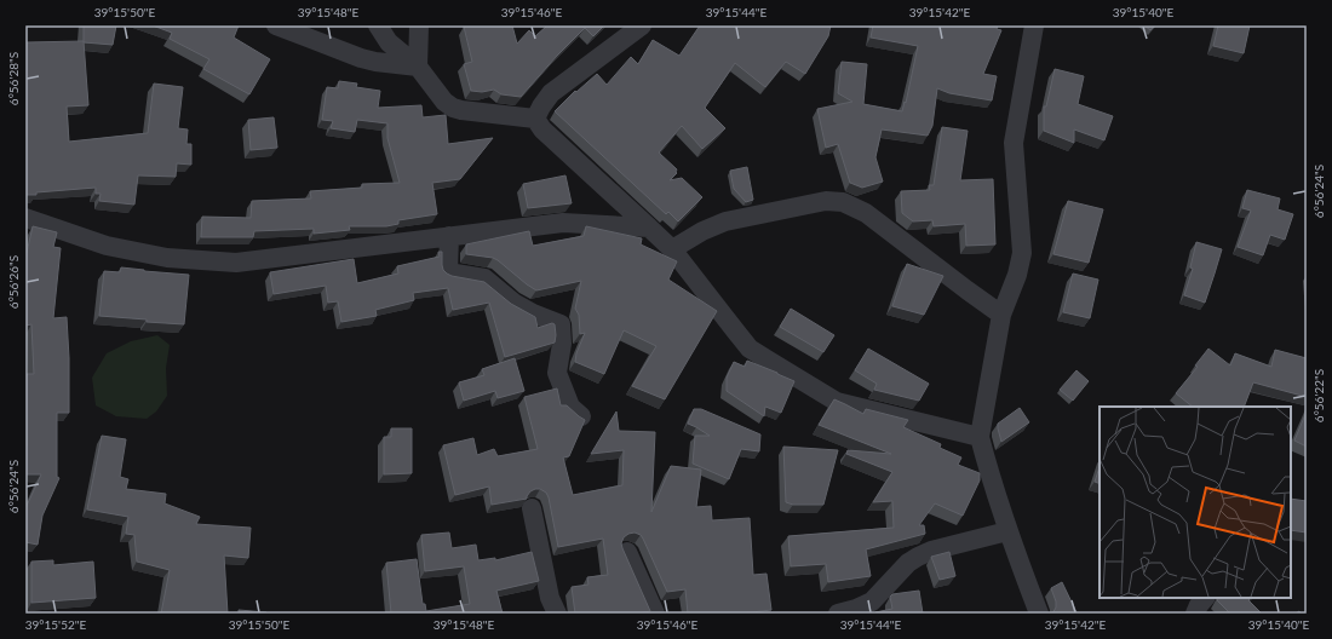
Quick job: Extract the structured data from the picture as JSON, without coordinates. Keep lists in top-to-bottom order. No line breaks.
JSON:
{"coordinates":["39°15'50\"E","39°15'48\"E","39°15'46\"E","39°15'44\"E","39°15'42\"E","39°15'40\"E","6°56'28\"S","6°56'24\"S","6°56'26\"S","6°56'22\"S","39°15'52\"E"]}
